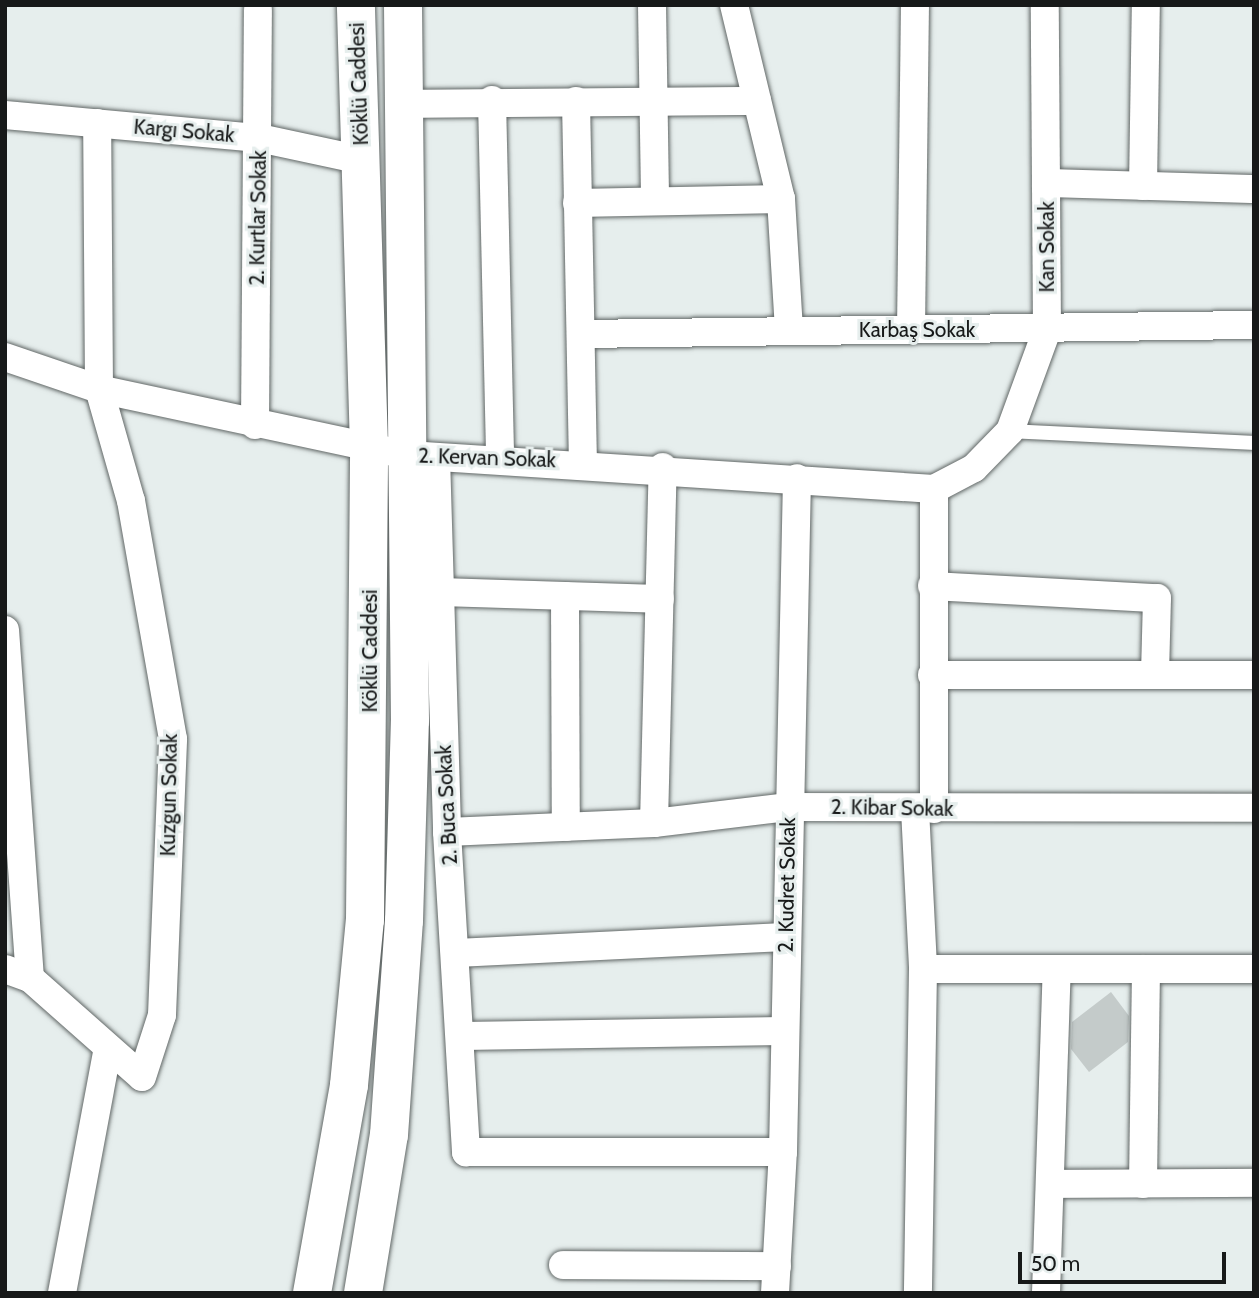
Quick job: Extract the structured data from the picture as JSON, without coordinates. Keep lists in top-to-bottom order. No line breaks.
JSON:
{"streets":{"main road":["Köklü Caddesi"],"street":["Kargı Sokak","2. Kurtlar Sokak","Kan Sokak","Karbaş Sokak","2. Kervan Sokak","Kuzgun Sokak","2. Buca Sokak","2. Kibar Sokak","2. Kudret Sokak"]},"crossings":[["Köklü Caddesi","Kargı Sokak"],["Köklü Caddesi","2. Kervan Sokak"],["Köklü Caddesi","2. Buca Sokak"],["Kargı Sokak","2. Kurtlar Sokak"],["2. Kurtlar Sokak","2. Kervan Sokak"],["Kan Sokak","Karbaş Sokak"],["Kan Sokak","2. Kervan Sokak"],["2. Kervan Sokak","Kuzgun Sokak"],["2. Kervan Sokak","2. Buca Sokak"],["2. Kervan Sokak","2. Kudret Sokak"],["2. Buca Sokak","2. Kibar Sokak"],["2. Buca Sokak","2. Kudret Sokak"],["2. Kibar Sokak","2. Kudret Sokak"]],"scale_bar":"50 m"}
